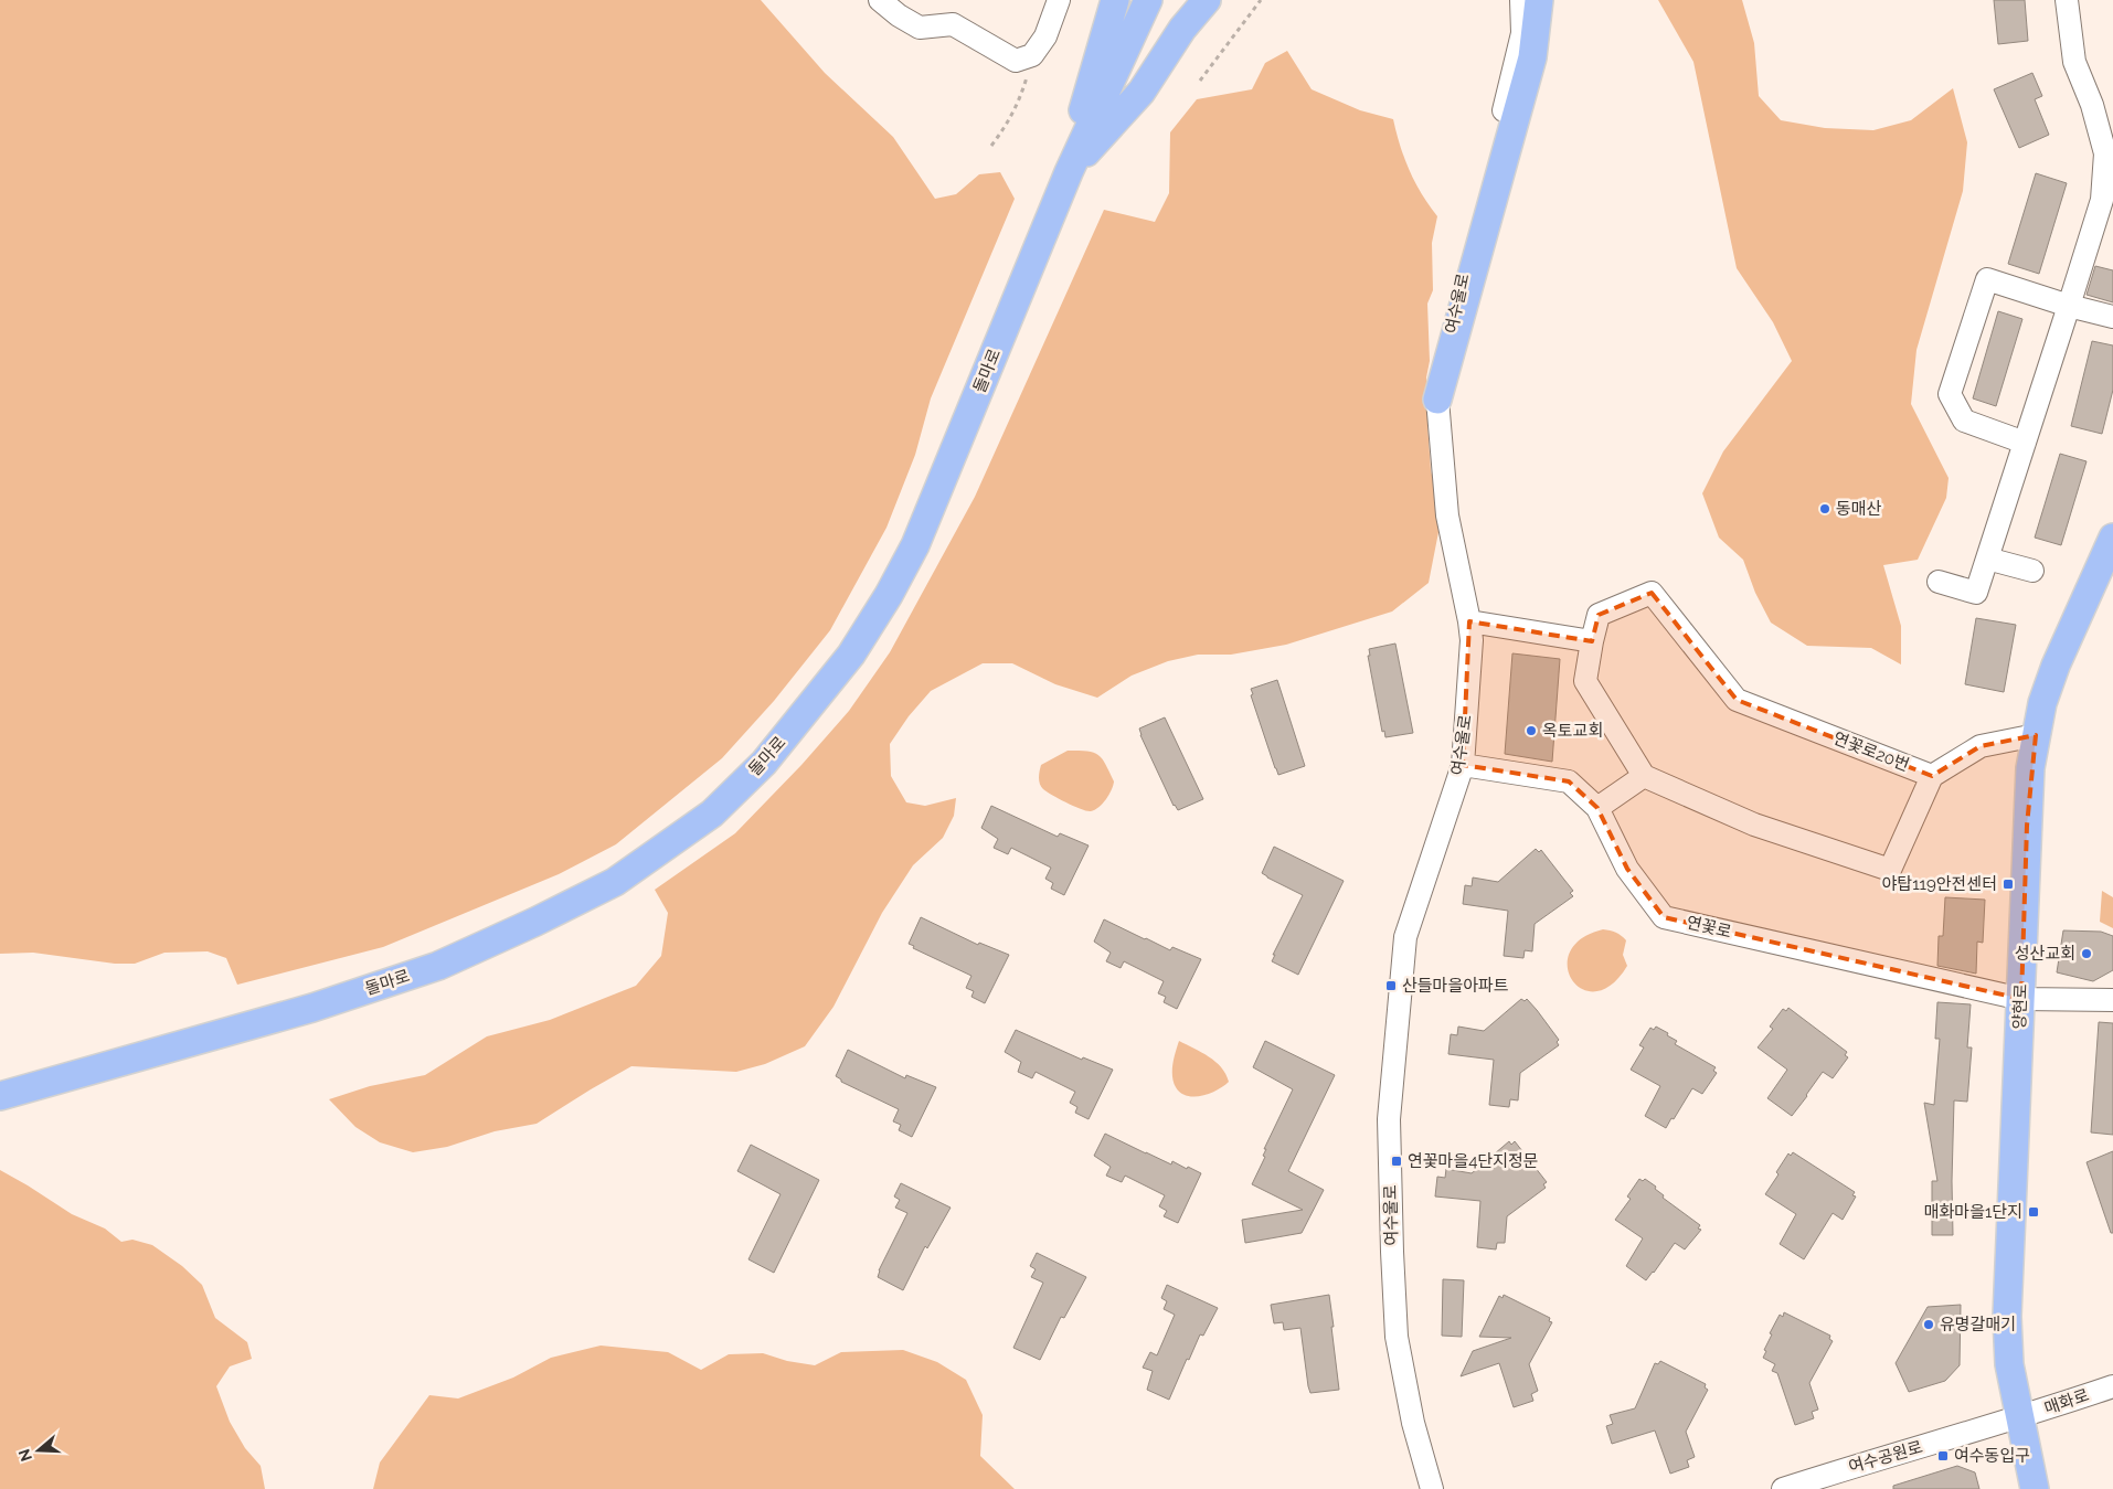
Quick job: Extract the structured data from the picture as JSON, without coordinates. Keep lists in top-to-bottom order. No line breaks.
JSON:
{"streets":{"main road":["돌마로","양현로"],"street":["여수울로","연꽃로20번","연꽃로","매화로","여수공원로"]},"crossings":[["여수울로","연꽃로"],["연꽃로","양현로"],["양현로","매화로"],["양현로","여수공원로"],["매화로","여수공원로"]],"places":{"other":["동매산","옥토교회","성산교회","유명갈매기"],"transit":["야탑119안전센터","산들마을아파트","연꽃마을4단지정문","매화마을1단지","여수동입구"]},"north":"left"}
